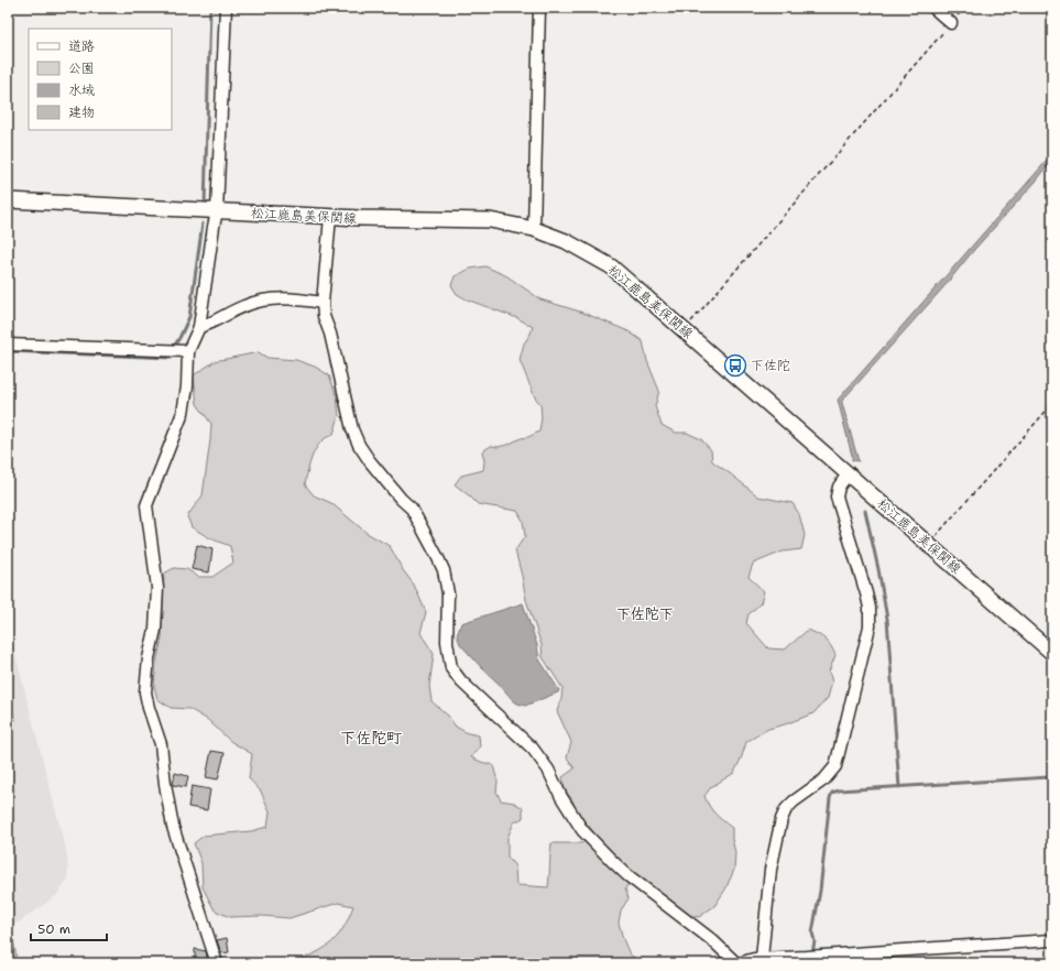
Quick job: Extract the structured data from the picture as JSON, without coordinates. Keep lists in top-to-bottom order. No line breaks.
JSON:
{"streets":{"main road":["松江鹿島美保関線"]},"districts":["下佐陀下","下佐陀町"],"places":{"bus stop":["下佐陀"]},"legend":["道路","公園","水域","建物"],"scale_bar":"50 m"}
